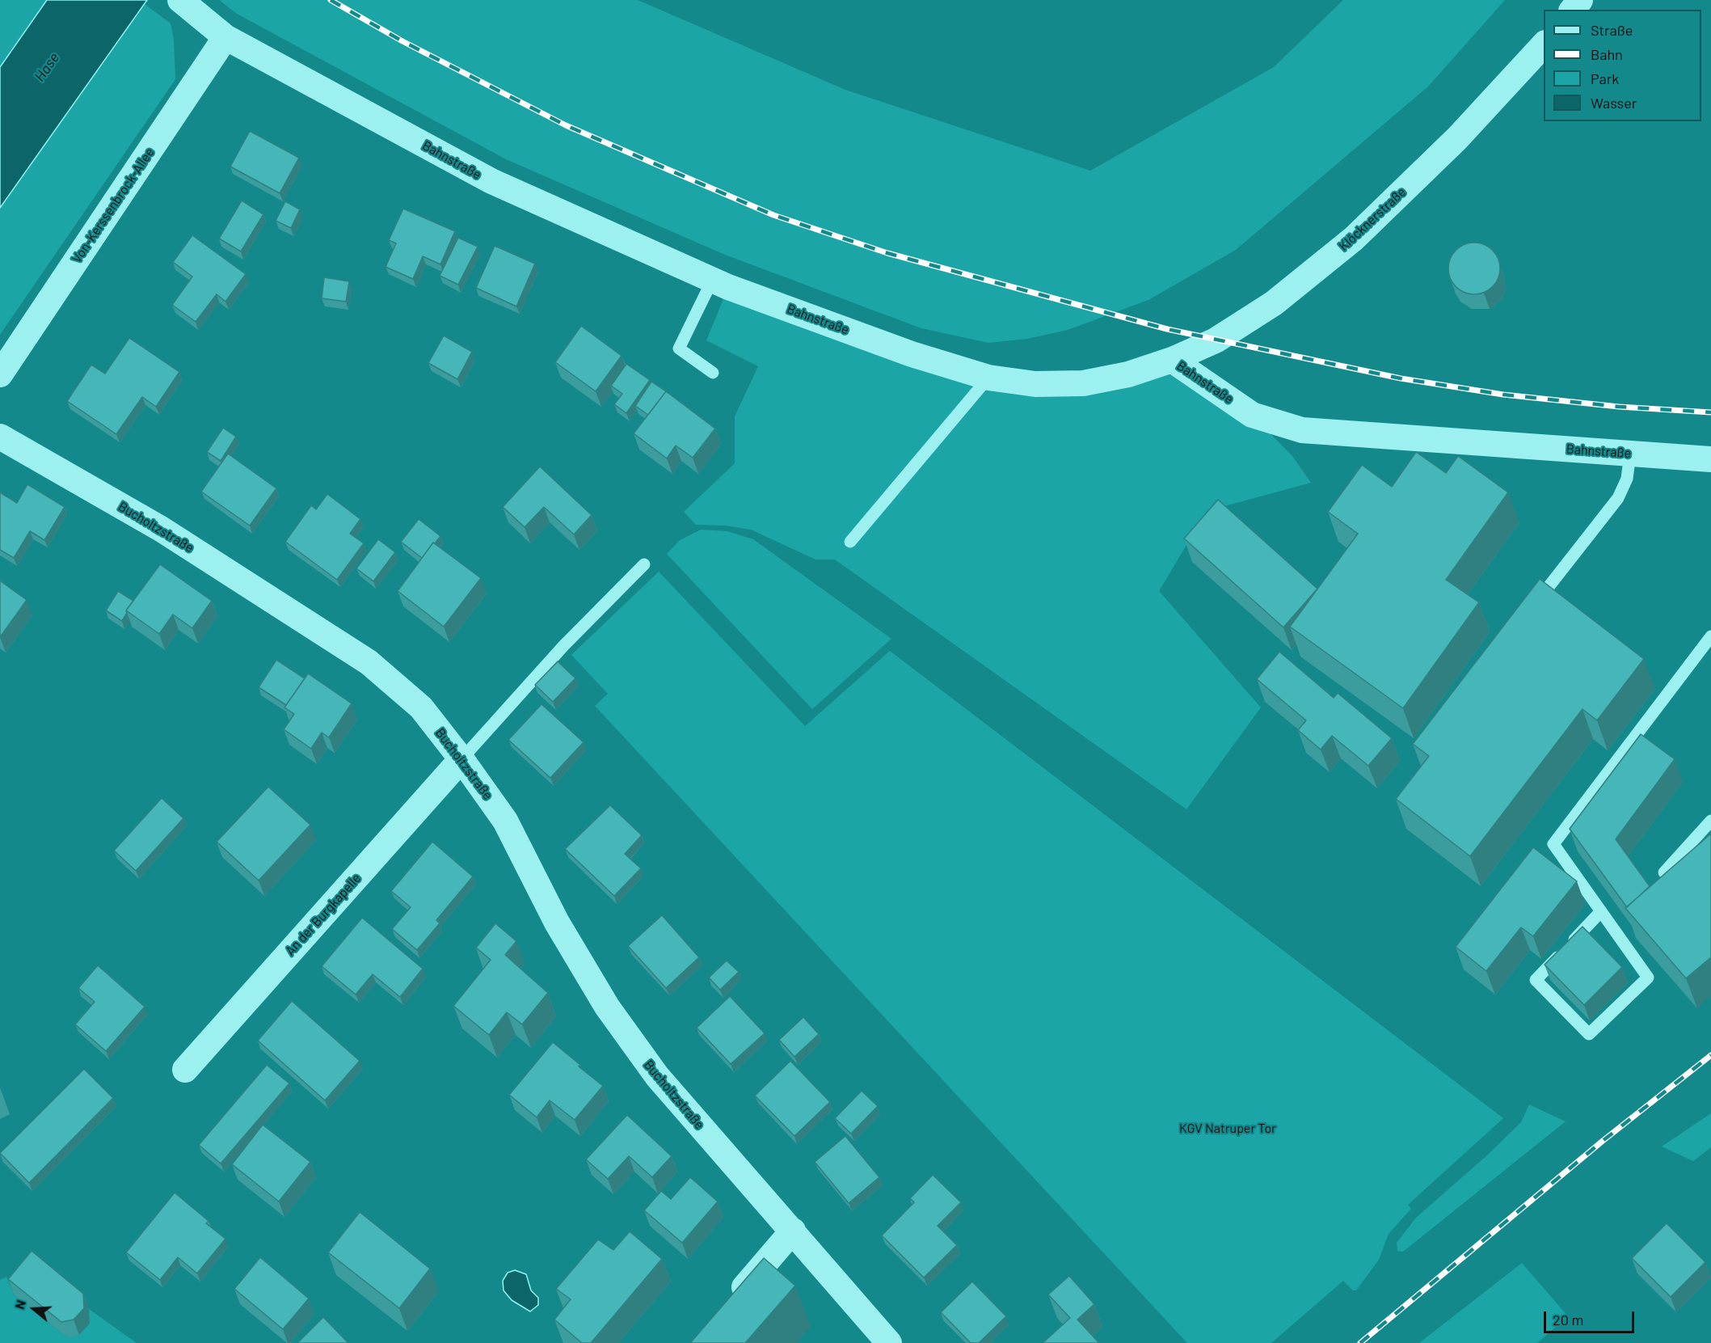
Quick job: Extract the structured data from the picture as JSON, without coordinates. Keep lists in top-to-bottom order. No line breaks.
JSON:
{"streets":{"street":["Bahnstraße","Von-Kerssenbrock-Allee","Klöcknerstraße","Bucholtzstraße","An der Burgkapelle"]},"crossings":[["Bahnstraße","Von-Kerssenbrock-Allee"],["Bahnstraße","Klöcknerstraße"],["Bucholtzstraße","An der Burgkapelle"]],"water":["Hase"],"parks":["KGV Natruper Tor"],"legend":["Straße","Bahn","Park","Wasser"],"scale_bar":"20 m","north":"left"}
